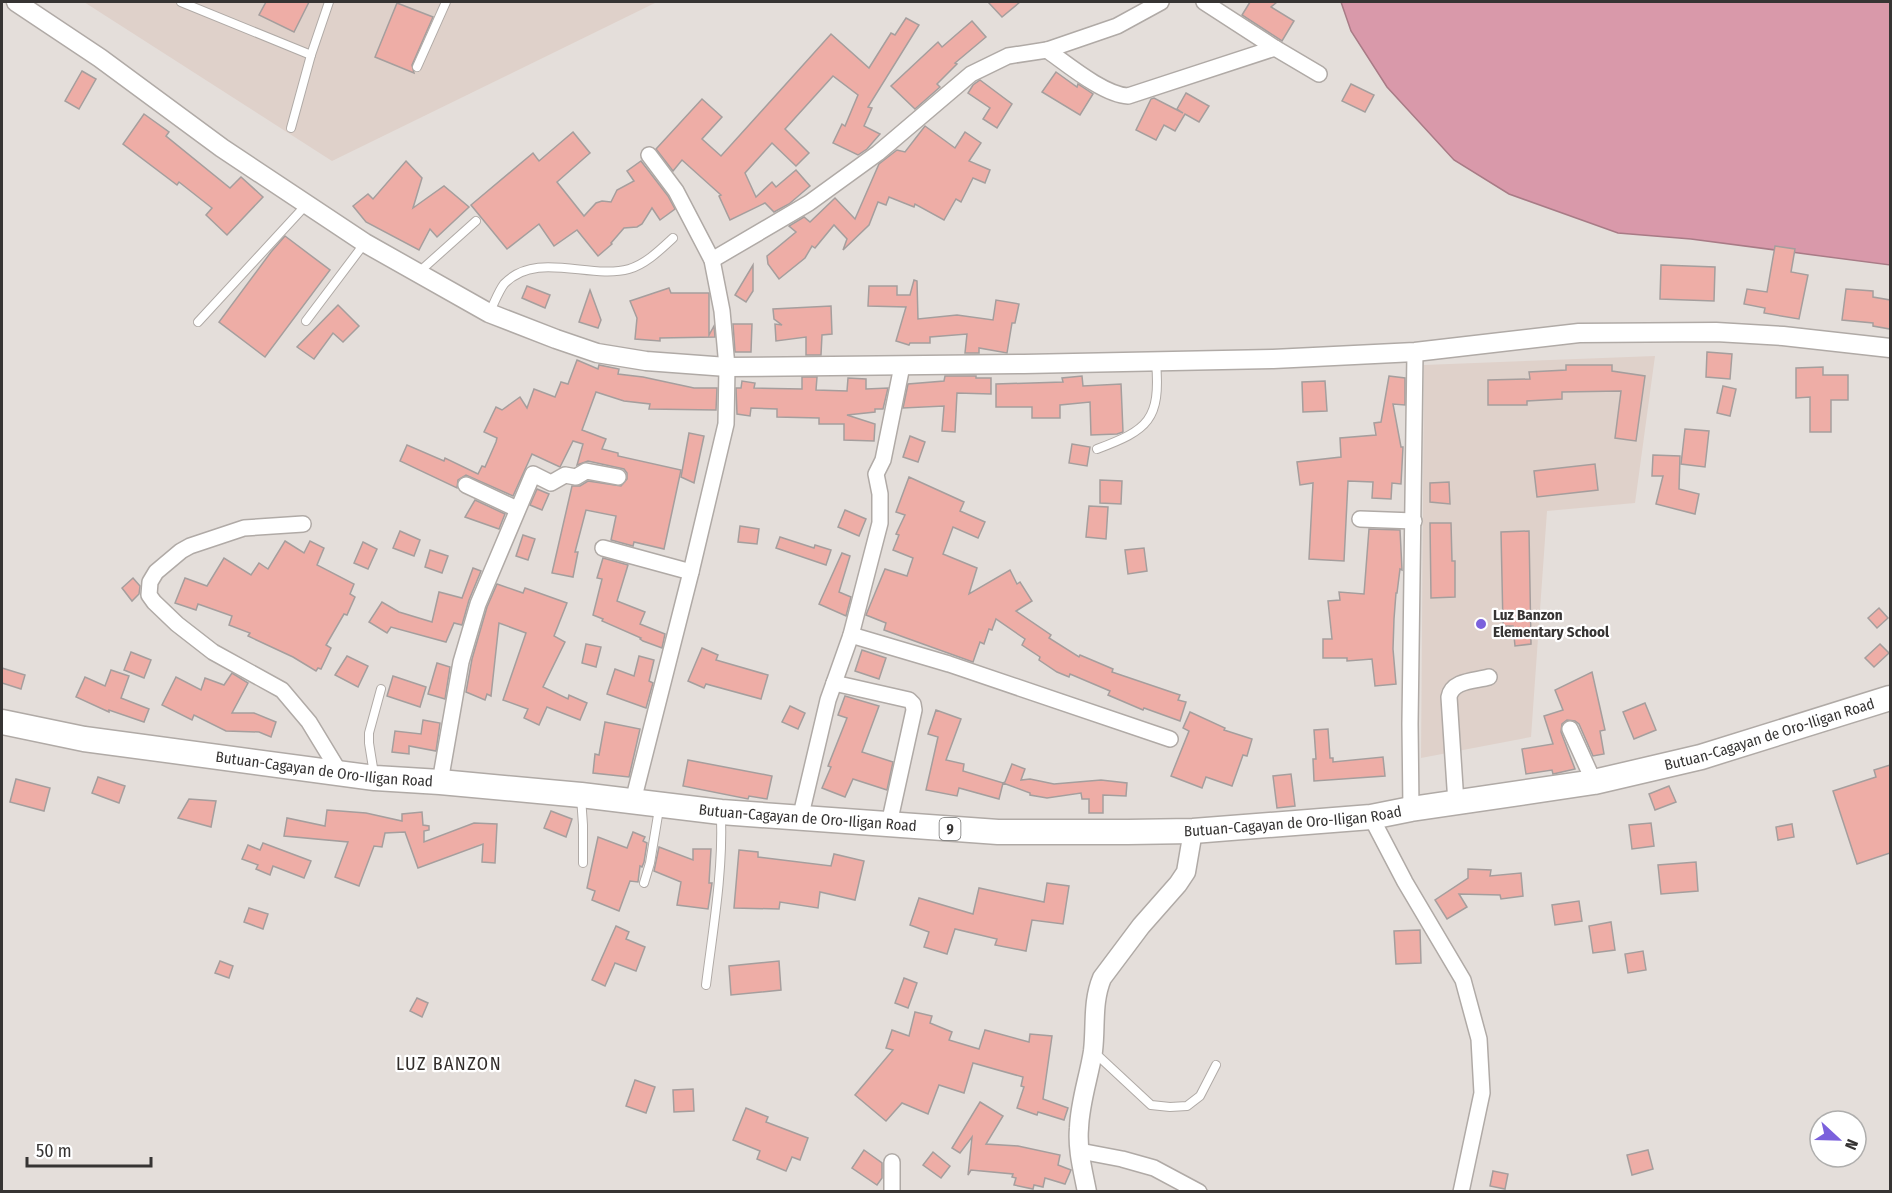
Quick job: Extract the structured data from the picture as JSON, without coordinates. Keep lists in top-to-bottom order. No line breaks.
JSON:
{"streets":{"highway":["Butuan-Cagayan de Oro-Iligan Road","9"]},"districts":["LUZ BANZON"],"places":["Luz Banzon Elementary School"],"scale_bar":"50 m","north":"right"}
